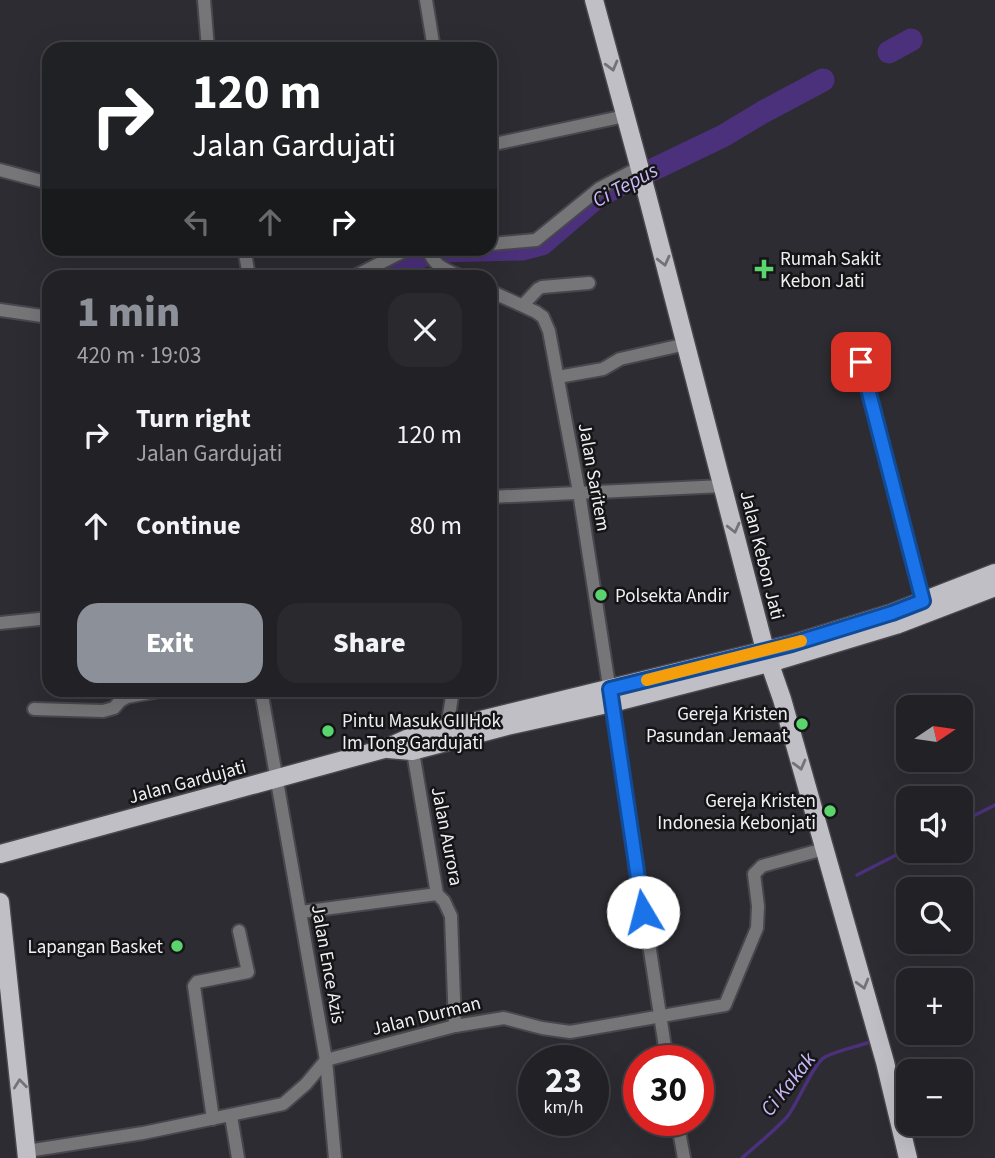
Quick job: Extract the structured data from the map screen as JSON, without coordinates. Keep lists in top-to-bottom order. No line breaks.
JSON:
{"streets":{"main road":["Jalan Kebon Jati","Jalan Gardujati"],"street":["Jalan Saritem","Jalan Aurora","Jalan Ence Azis","Jalan Durman"]},"crossings":[["Jalan Saritem","Jalan Gardujati"],["Jalan Saritem","Jalan Durman"],["Jalan Kebon Jati","Jalan Gardujati"],["Jalan Kebon Jati","Jalan Durman"],["Jalan Gardujati","Jalan Aurora"],["Jalan Gardujati","Jalan Ence Azis"],["Jalan Aurora","Jalan Durman"],["Jalan Ence Azis","Jalan Durman"]],"one_way":["Jalan Kebon Jati"],"water":["Ci Tepus","Ci Kakak"],"places":{"health":["Rumah Sakit Kebon Jati"],"other":["Polsekta Andir","Gereja Kristen Pasundan Jemaat","Pintu Masuk GII Hok Im Tong Gardujati","Gereja Kristen Indonesia Kebonjati","Lapangan Basket"]},"north":"right","page":{"turn":["120 m","Jalan Gardujati"],"heading":["1 min","420 m · 19:03"],"list":[{"name":"Turn right","note":"Jalan Gardujati","value":"120 m"},{"name":"Continue","value":"80 m"}],"buttons":["Exit","Share"],"map_buttons":["+","−"],"speed":"23 km/h","limit":"30"}}
